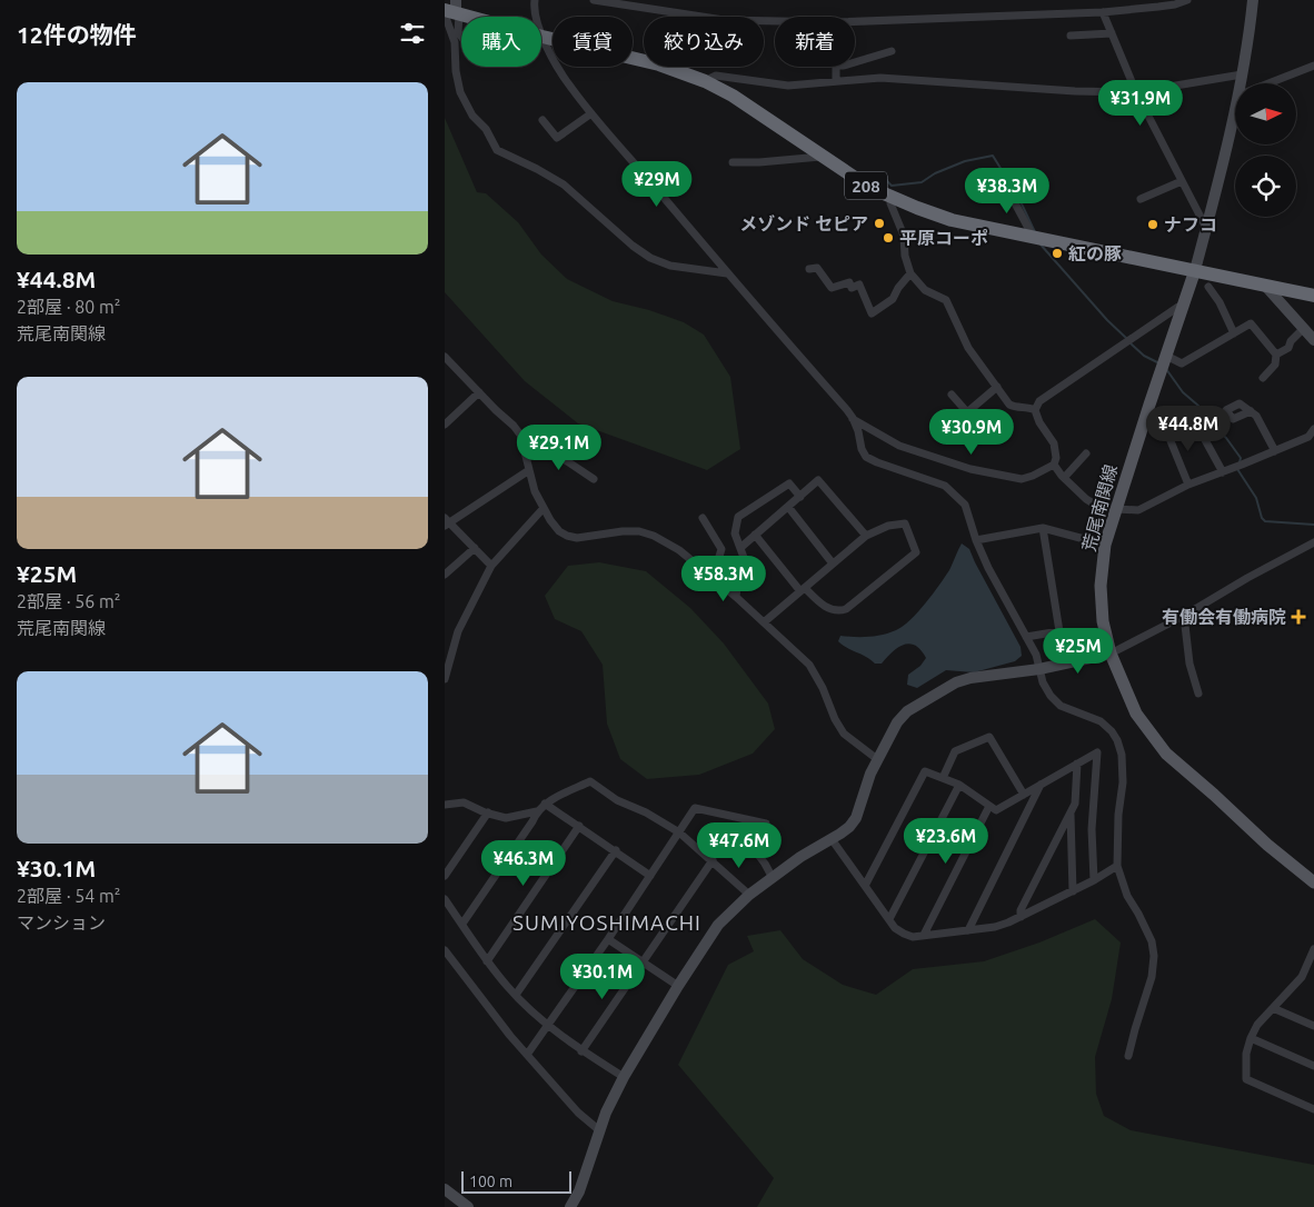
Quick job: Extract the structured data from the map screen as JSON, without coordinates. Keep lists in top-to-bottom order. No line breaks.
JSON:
{"streets":{"highway":["208"],"main road":["荒尾南関線"]},"crossings":[["208","荒尾南関線"]],"districts":["SUMIYOSHIMACHI"],"places":{"other":["メゾンド セピア","ナフコ","平原コーポ","紅の豚"],"health":["有働会有働病院"]},"scale_bar":"100 m","north":"right","page":{"heading":"12件の物件","chip":["購入","賃貸","絞り込み","新着"],"list":[{"name":"¥44.8M","note":"2部屋 · 80 m² · 荒尾南関線"},{"name":"¥25M","note":"2部屋 · 56 m² · 荒尾南関線"},{"name":"¥30.1M","note":"2部屋 · 54 m² · マンション"}],"price":["¥31.9M","¥29M","¥38.3M","¥44.8M","¥30.9M","¥29.1M","¥58.3M","¥25M","¥23.6M","¥47.6M","¥46.3M","¥30.1M"],"scale":"100 m"}}
